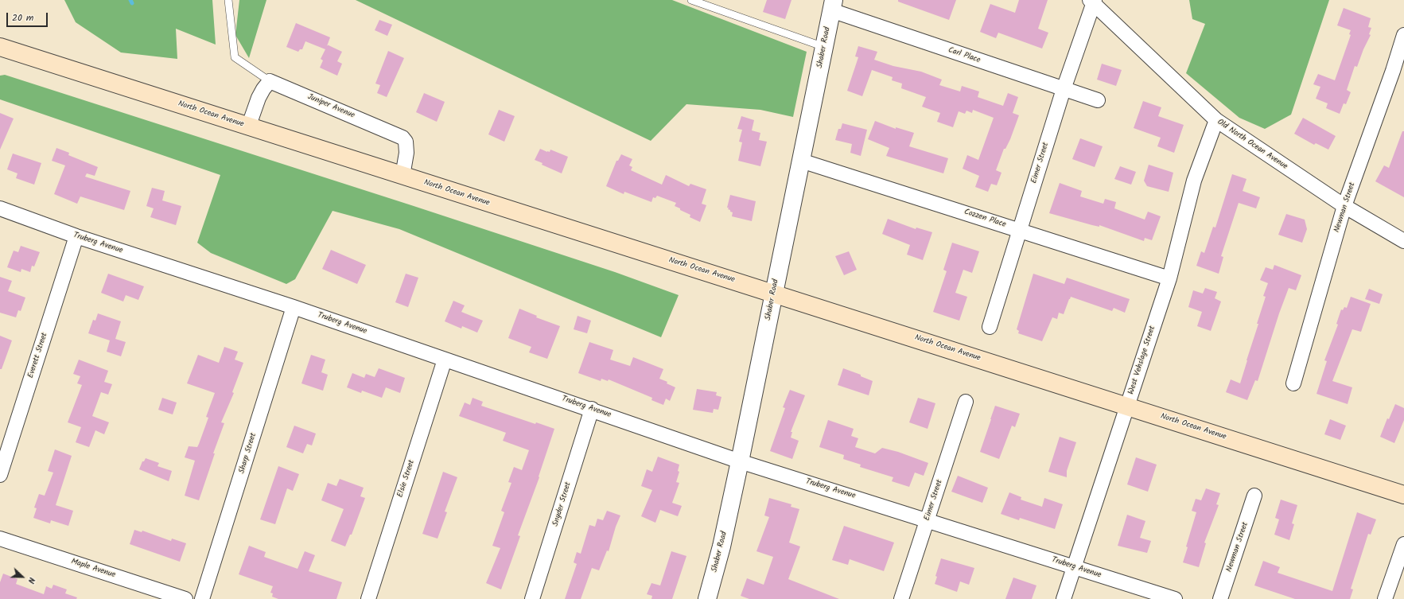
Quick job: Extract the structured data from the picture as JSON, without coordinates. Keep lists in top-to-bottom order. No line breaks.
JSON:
{"streets":{"main road":["North Ocean Avenue"],"street":["Shaber Road","Carl Place","Juniper Avenue","Old North Ocean Avenue","Eimer Street","Newman Street","Cozzen Place","Truberg Avenue","Everett Street","West Vehslage Street","Sharp Street","Elsie Street","Snyder Street","Maple Avenue"]},"crossings":[["Shaber Road","Carl Place"],["Shaber Road","North Ocean Avenue"],["Shaber Road","Cozzen Place"],["Shaber Road","Truberg Avenue"],["Carl Place","Eimer Street"],["Juniper Avenue","North Ocean Avenue"],["North Ocean Avenue","West Vehslage Street"],["Old North Ocean Avenue","Eimer Street"],["Old North Ocean Avenue","Newman Street"],["Old North Ocean Avenue","West Vehslage Street"],["Eimer Street","Cozzen Place"],["Eimer Street","Truberg Avenue"],["Cozzen Place","West Vehslage Street"],["Truberg Avenue","Everett Street"],["Truberg Avenue","West Vehslage Street"],["Truberg Avenue","Sharp Street"],["Truberg Avenue","Elsie Street"],["Truberg Avenue","Snyder Street"]],"scale_bar":"20 m","north":"right"}
